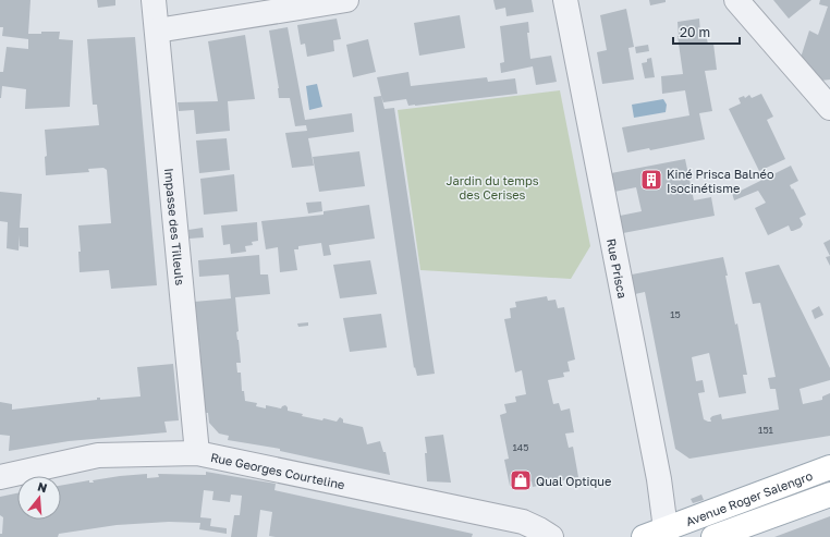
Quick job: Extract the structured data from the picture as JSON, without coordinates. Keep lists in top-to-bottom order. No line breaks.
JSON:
{"streets":{"main road":["Avenue Roger Salengro"],"street":["Impasse des Tilleuls","Rue Prisca","Rue Georges Courteline"]},"crossings":[["Impasse des Tilleuls","Rue Georges Courteline"],["Rue Prisca","Avenue Roger Salengro"]],"parks":["Jardin du temps des Cerises"],"places":{"building":["Kiné Prisca Balnéo Isocinétisme"],"shop":["Qual Optique"]},"house_numbers":["15","151","145"],"scale_bar":"20 m","north":"top"}
